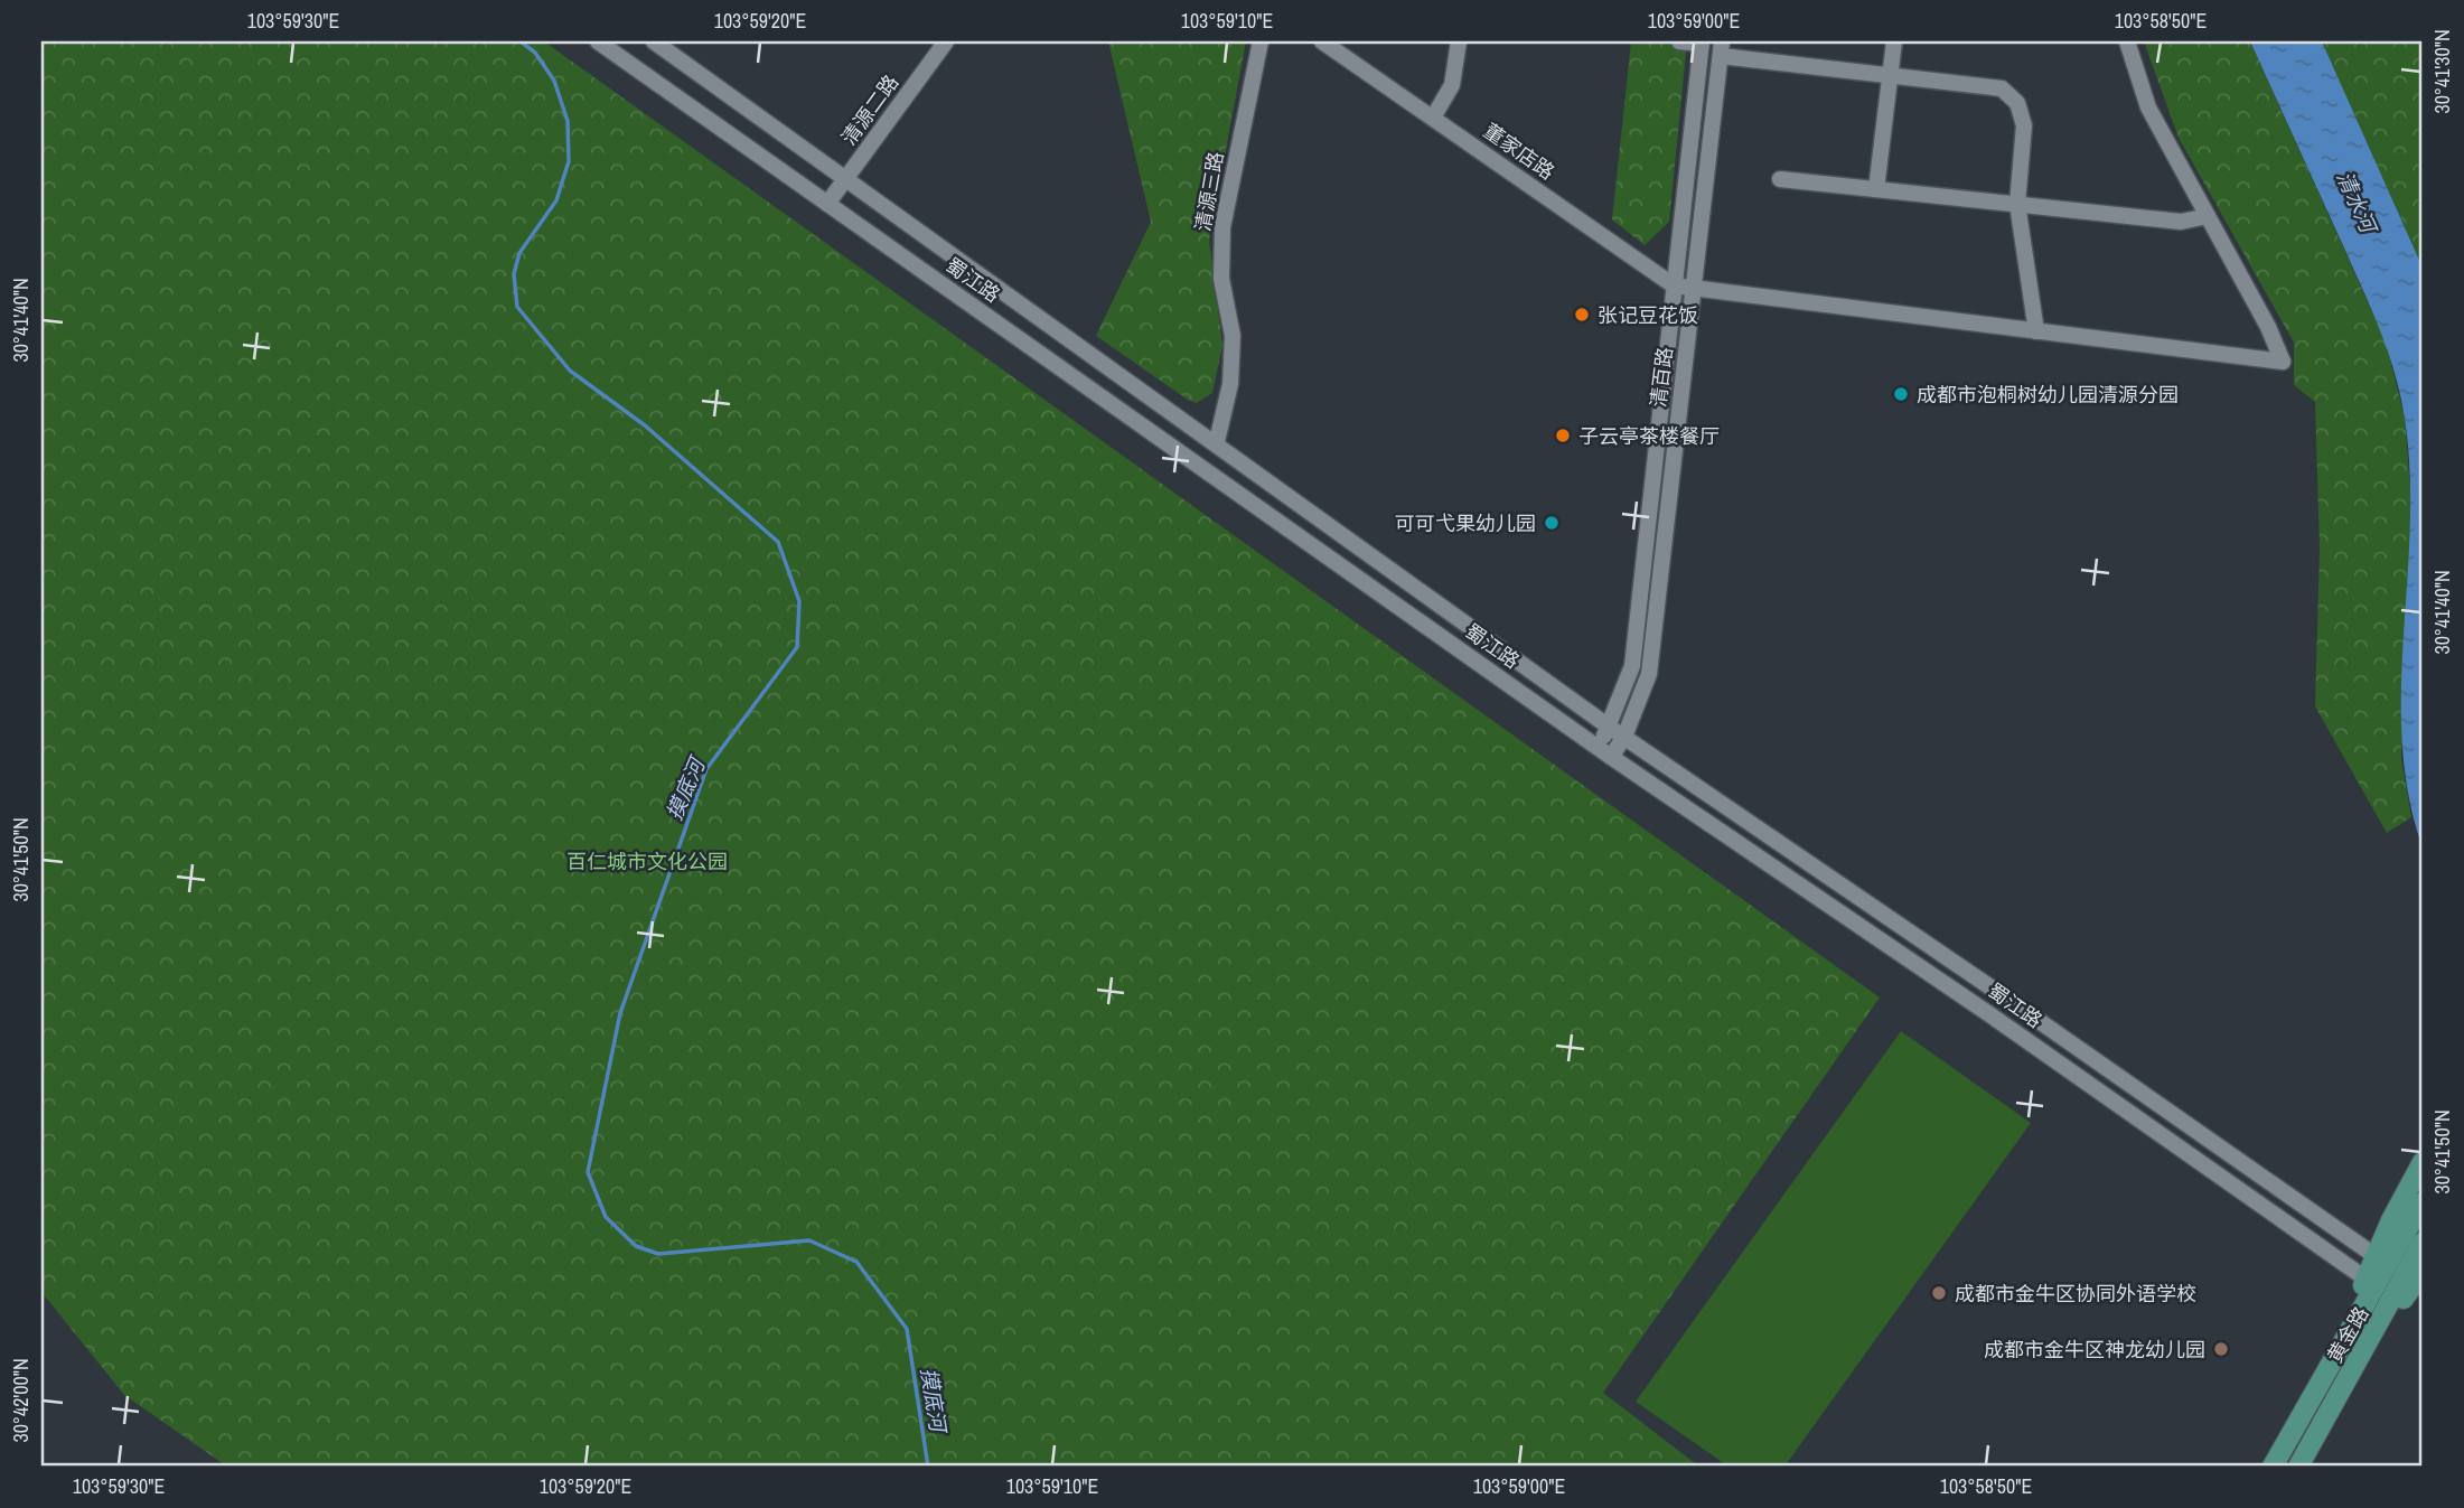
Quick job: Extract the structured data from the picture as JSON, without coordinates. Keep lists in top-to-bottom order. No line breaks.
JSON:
{"streets":{"main road":["黄金路"],"street":["清源二路","董家店路","清源三路","蜀江路","清百路"]},"crossings":[["清源二路","蜀江路"],["董家店路","清百路"],["清源三路","蜀江路"],["蜀江路","清百路"]],"water":["清水河","摸底河"],"parks":["百仁城市文化公园"],"places":["张记豆花饭","成都市泡桐树幼儿园清源分园","子云亭茶楼餐厅","可可弋果幼儿园","成都市金牛区协同外语学校","成都市金牛区神龙幼儿园"],"coordinates":["103°59'30\"E","103°59'20\"E","103°59'10\"E","103°59'00\"E","103°58'50\"E","30°41'30\"N","30°41'40\"N","30°41'50\"N","30°42'00\"N"]}
